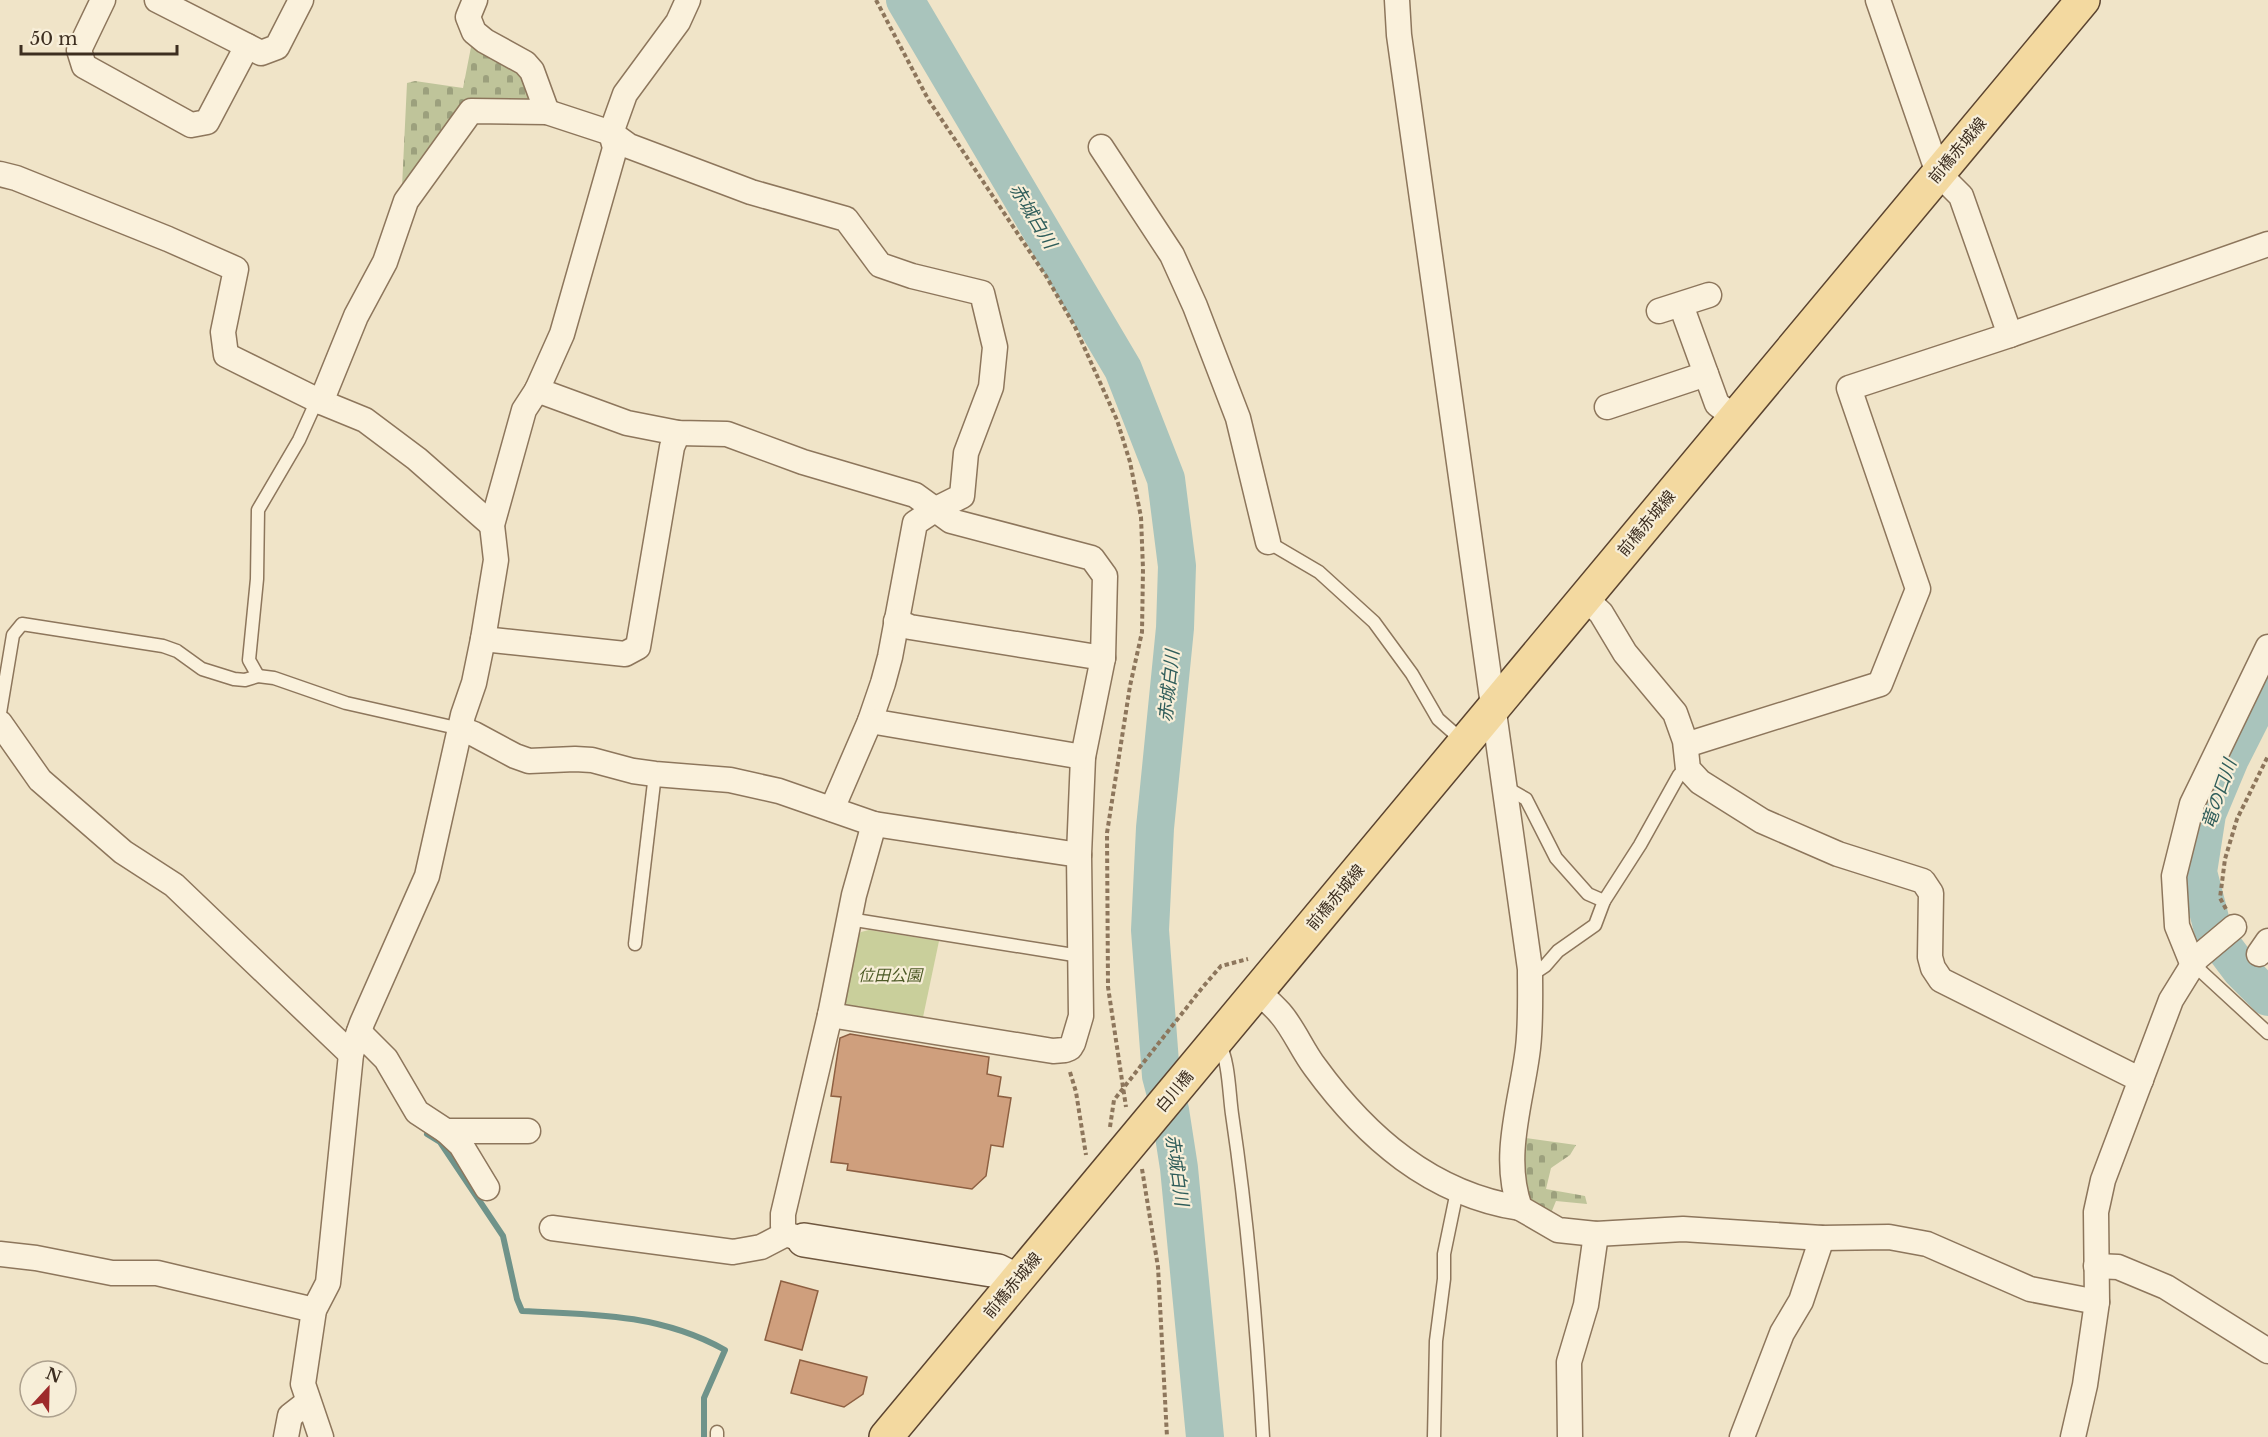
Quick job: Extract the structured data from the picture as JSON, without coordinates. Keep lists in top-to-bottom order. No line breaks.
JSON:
{"streets":{"main road":["前橋赤城線","白川橋"]},"crossings":[["前橋赤城線","白川橋"]],"water":["赤城白川","竜の口川"],"parks":["位田公園"],"scale_bar":"50 m","north":"top"}
